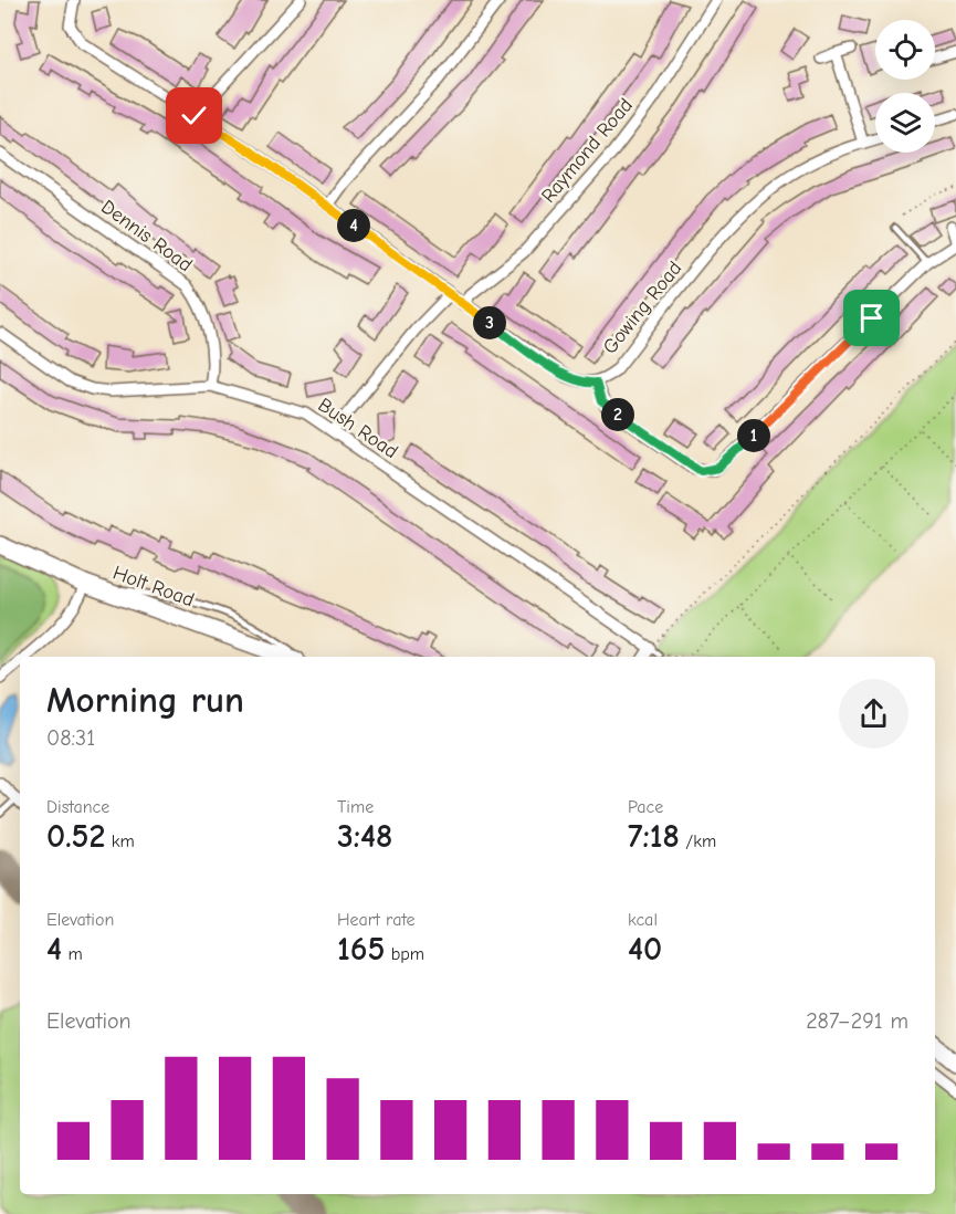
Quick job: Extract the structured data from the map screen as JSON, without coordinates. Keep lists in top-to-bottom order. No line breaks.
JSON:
{"streets":{"highway":["Holt Road"],"street":["Raymond Road","Dennis Road","Gowing Road","Bush Road"]},"crossings":[["Dennis Road","Bush Road"]],"page":{"pins":["4","3","2","1"],"heading":["Morning run","08:31"],"stats":[["Distance","0.52 km"],["Time","3:48"],["Pace","7:18 /km"],["Elevation","4 m"],["Heart rate","165 bpm"],["kcal","40"]],"chart":["Elevation","287–291 m"]}}
